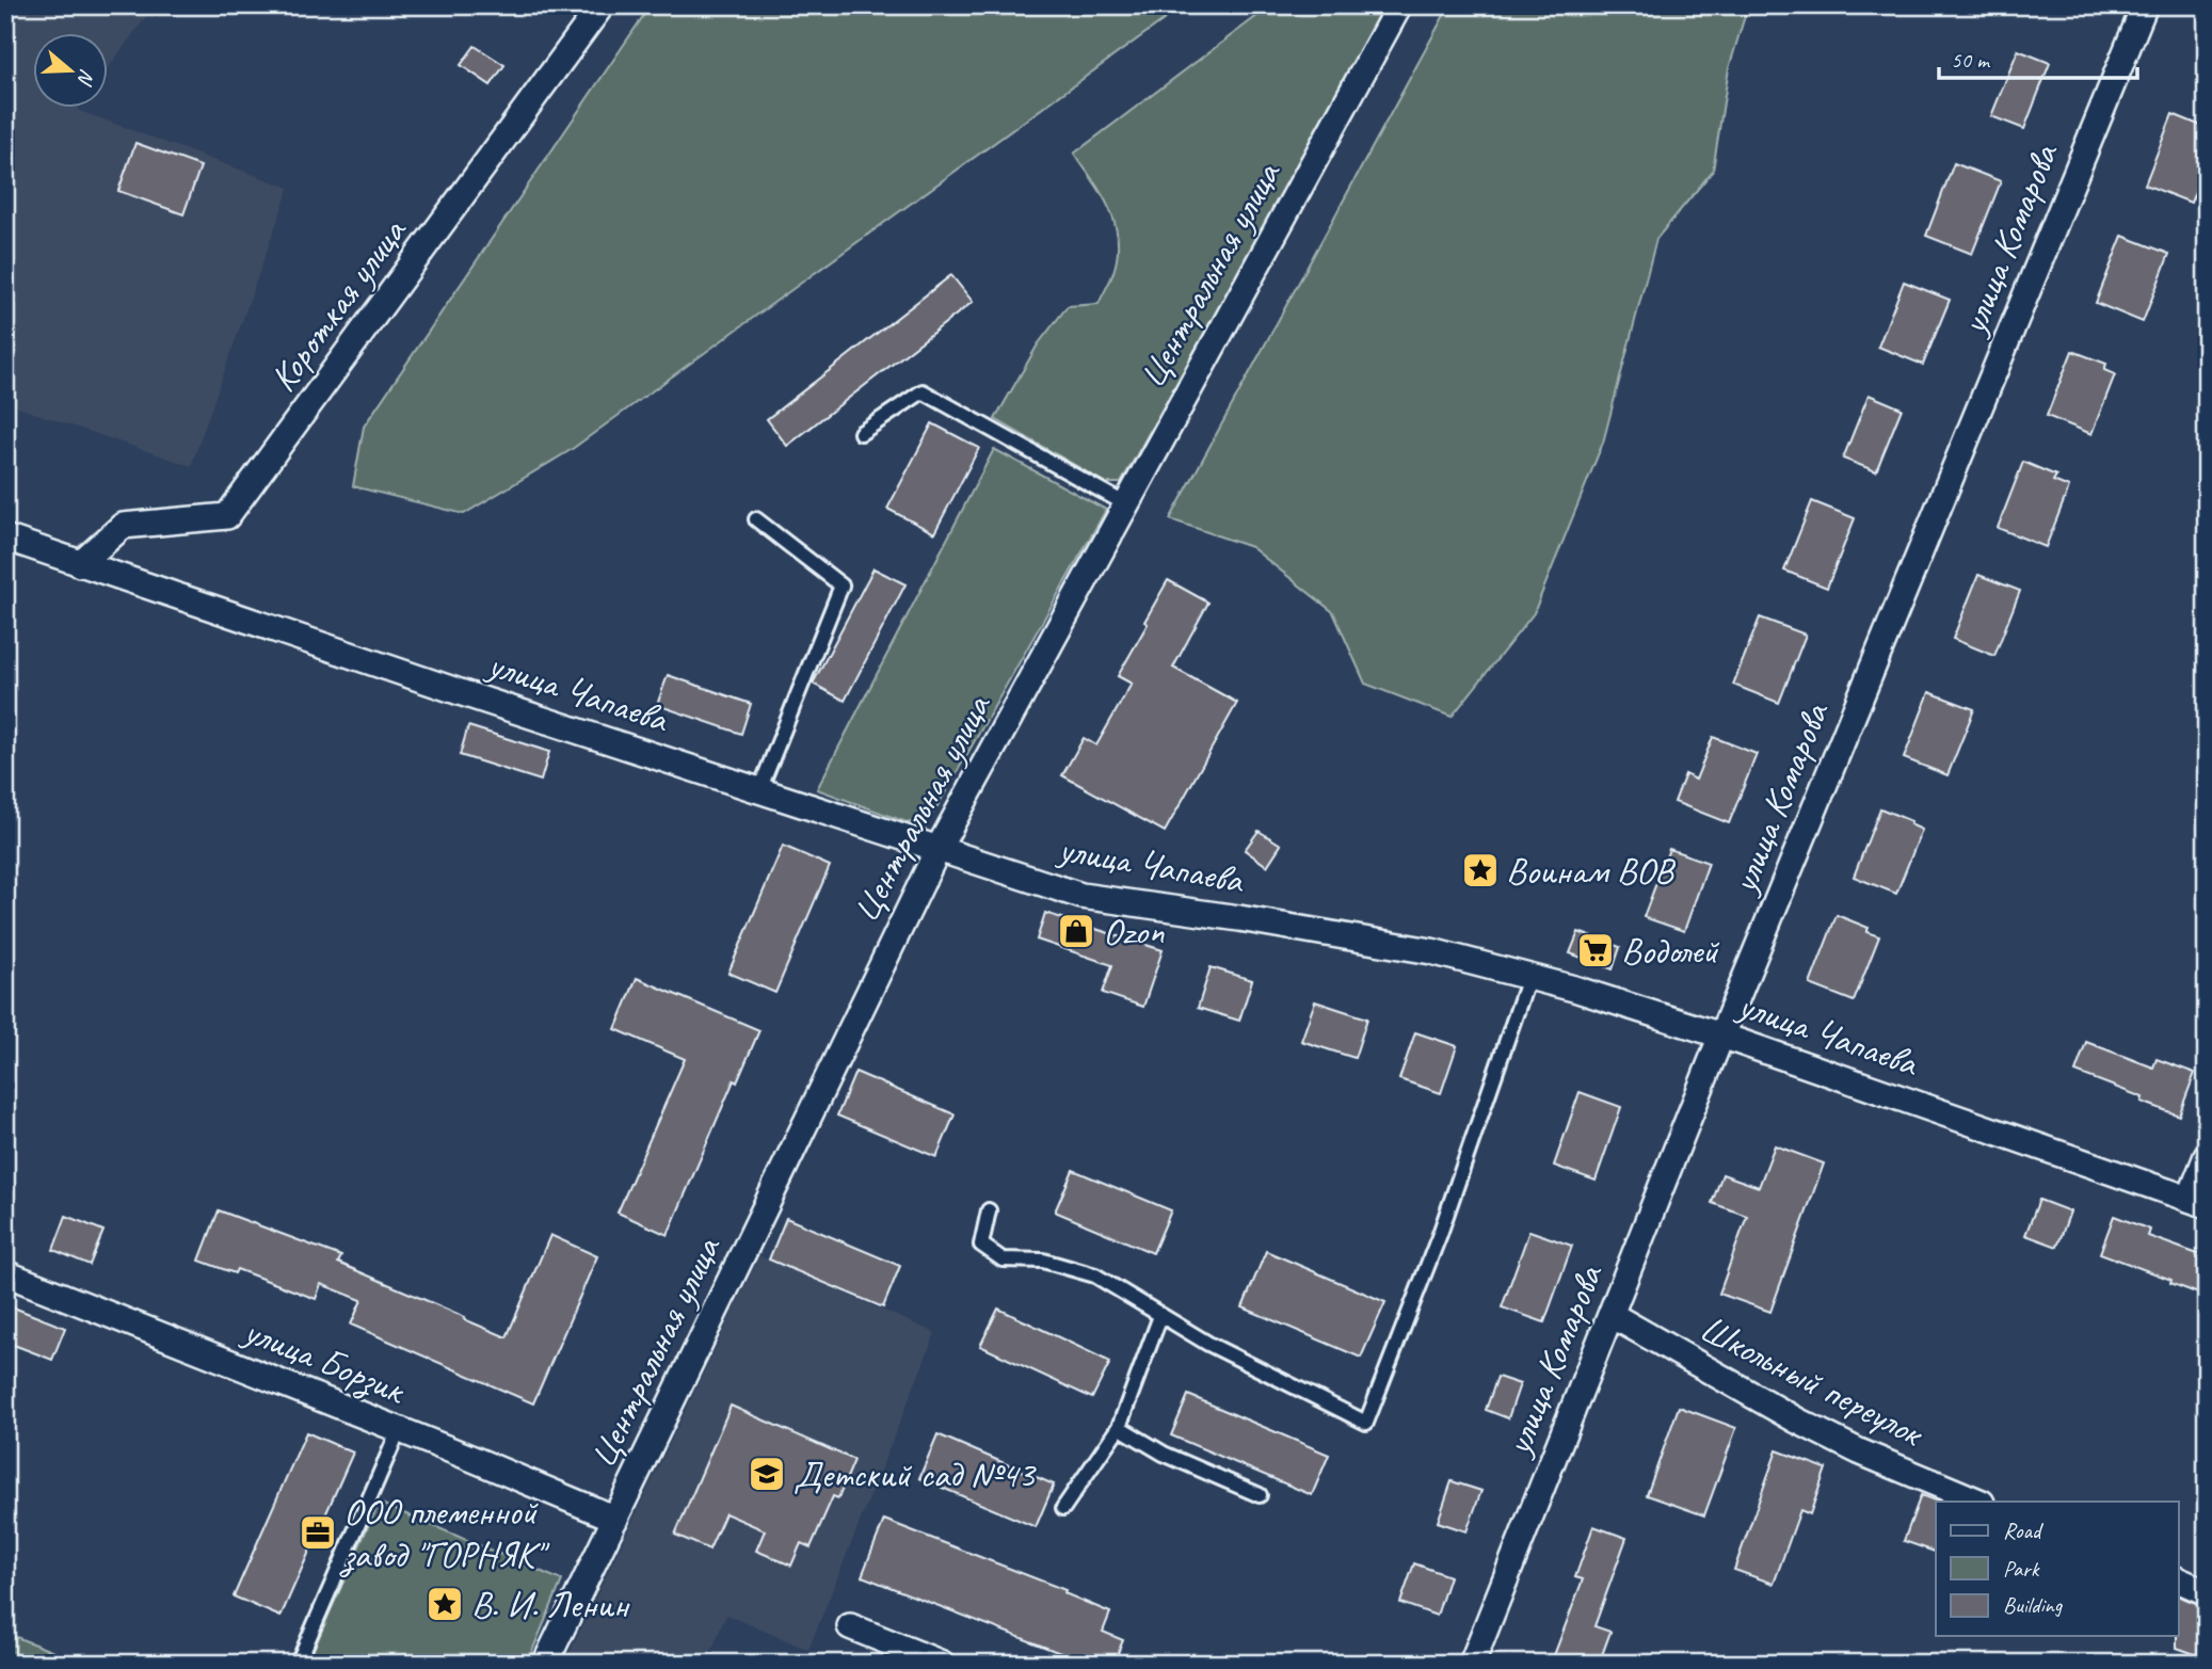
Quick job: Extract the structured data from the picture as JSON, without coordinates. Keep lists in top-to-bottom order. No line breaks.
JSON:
{"streets":{"street":["улица Комарова","Центральная улица","Короткая улица","улица Чапаева","улица Борзик","Школьный переулок"]},"crossings":[["улица Комарова","улица Чапаева"],["улица Комарова","Школьный переулок"],["Центральная улица","улица Чапаева"],["Центральная улица","улица Борзик"],["Короткая улица","улица Чапаева"]],"places":{"place":["Воинам ВОВ","В. И. Ленин"],"shop":["Ozon"],"supermarket":["Водолей"],"school or university":["Детский сад №43"],"office":["ООО племенной завод \"ГОРНЯК\""]},"legend":["Road","Park","Building"],"scale_bar":"50 m","north":"right"}
